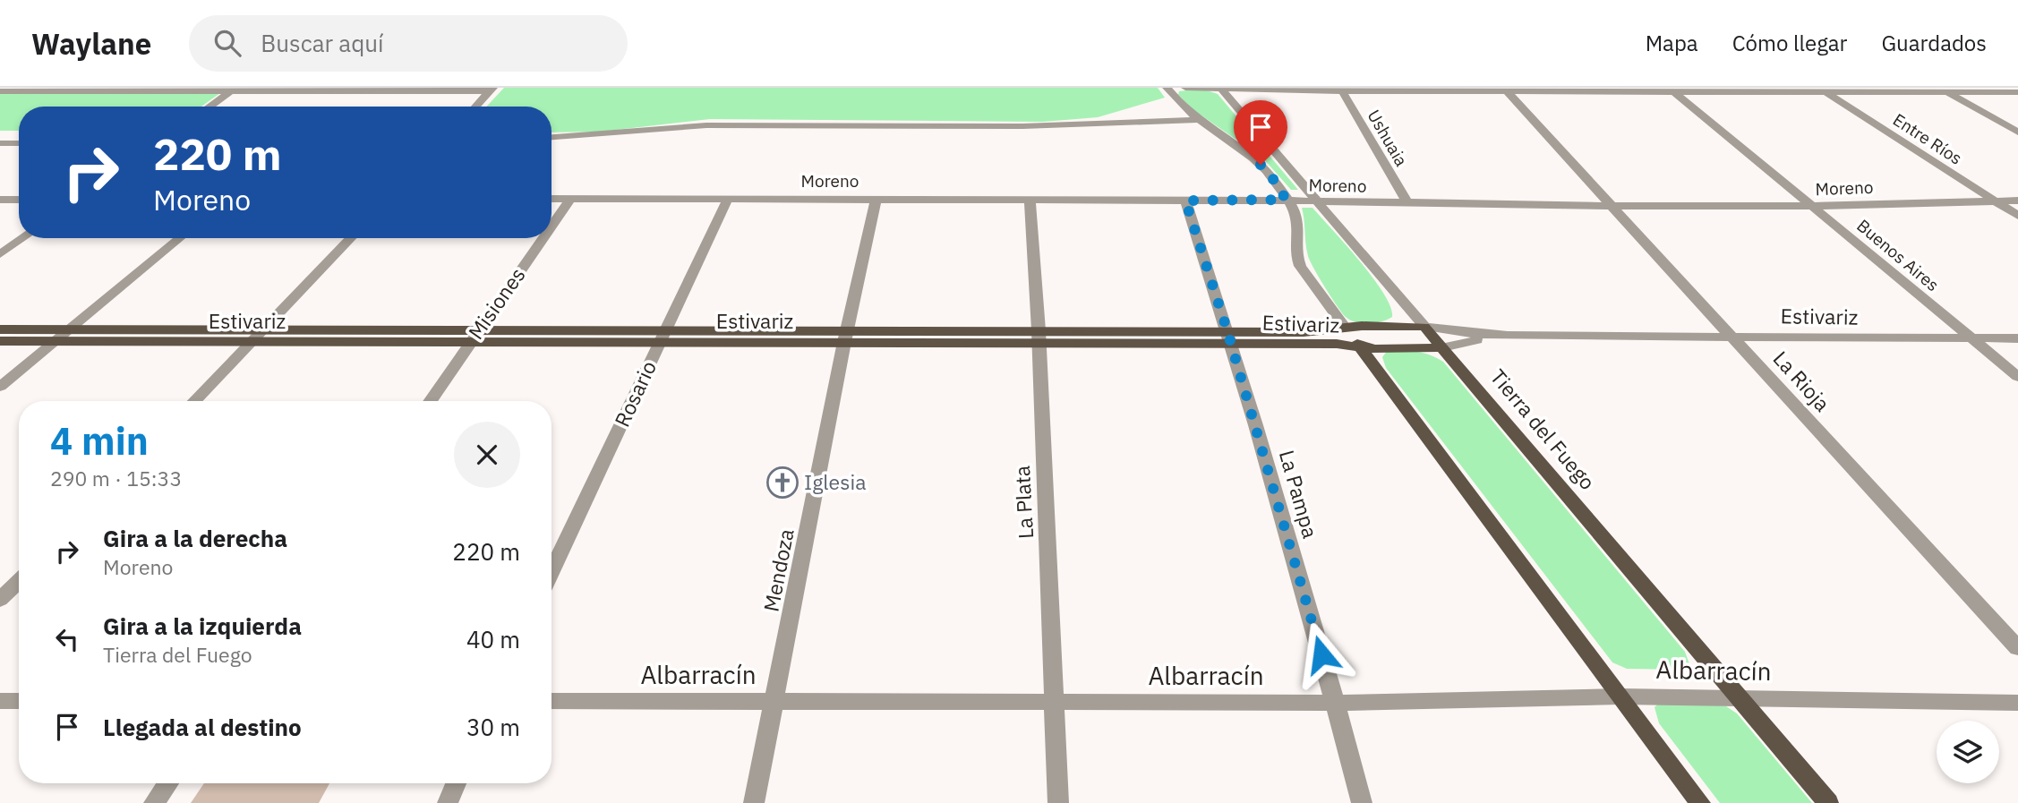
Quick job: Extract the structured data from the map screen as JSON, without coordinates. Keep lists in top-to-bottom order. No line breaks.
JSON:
{"streets":{"main road":["Estivariz","Tierra del Fuego"],"street":["Ushuaia","Entre Ríos","Moreno","Buenos Aires","Misiones","La Rioja","Rosario","La Pampa","La Plata","Mendoza","Albarracín"]},"crossings":[["Ushuaia","Moreno"],["Entre Ríos","Moreno"],["Moreno","Buenos Aires"],["Moreno","Misiones"],["Moreno","La Rioja"],["Moreno","Rosario"],["Moreno","Tierra del Fuego"],["Moreno","La Pampa"],["Moreno","La Plata"],["Moreno","Mendoza"],["Buenos Aires","Estivariz"],["Misiones","Estivariz"],["Estivariz","La Rioja"],["Estivariz","Rosario"],["Estivariz","Tierra del Fuego"],["Estivariz","La Pampa"],["Estivariz","La Plata"],["Estivariz","Mendoza"],["Tierra del Fuego","Albarracín"],["La Pampa","Albarracín"],["La Plata","Albarracín"],["Mendoza","Albarracín"]],"places":{"church":["Iglesia"]},"page":{"header":"Waylane","search":"Buscar aquí","nav":["Mapa","Cómo llegar","Guardados"],"turn":["220 m","Moreno"],"heading":["4 min","290 m · 15:33"],"list":[{"name":"Gira a la derecha","note":"Moreno","value":"220 m"},{"name":"Gira a la izquierda","note":"Tierra del Fuego","value":"40 m"},{"name":"Llegada al destino","value":"30 m"}]}}
